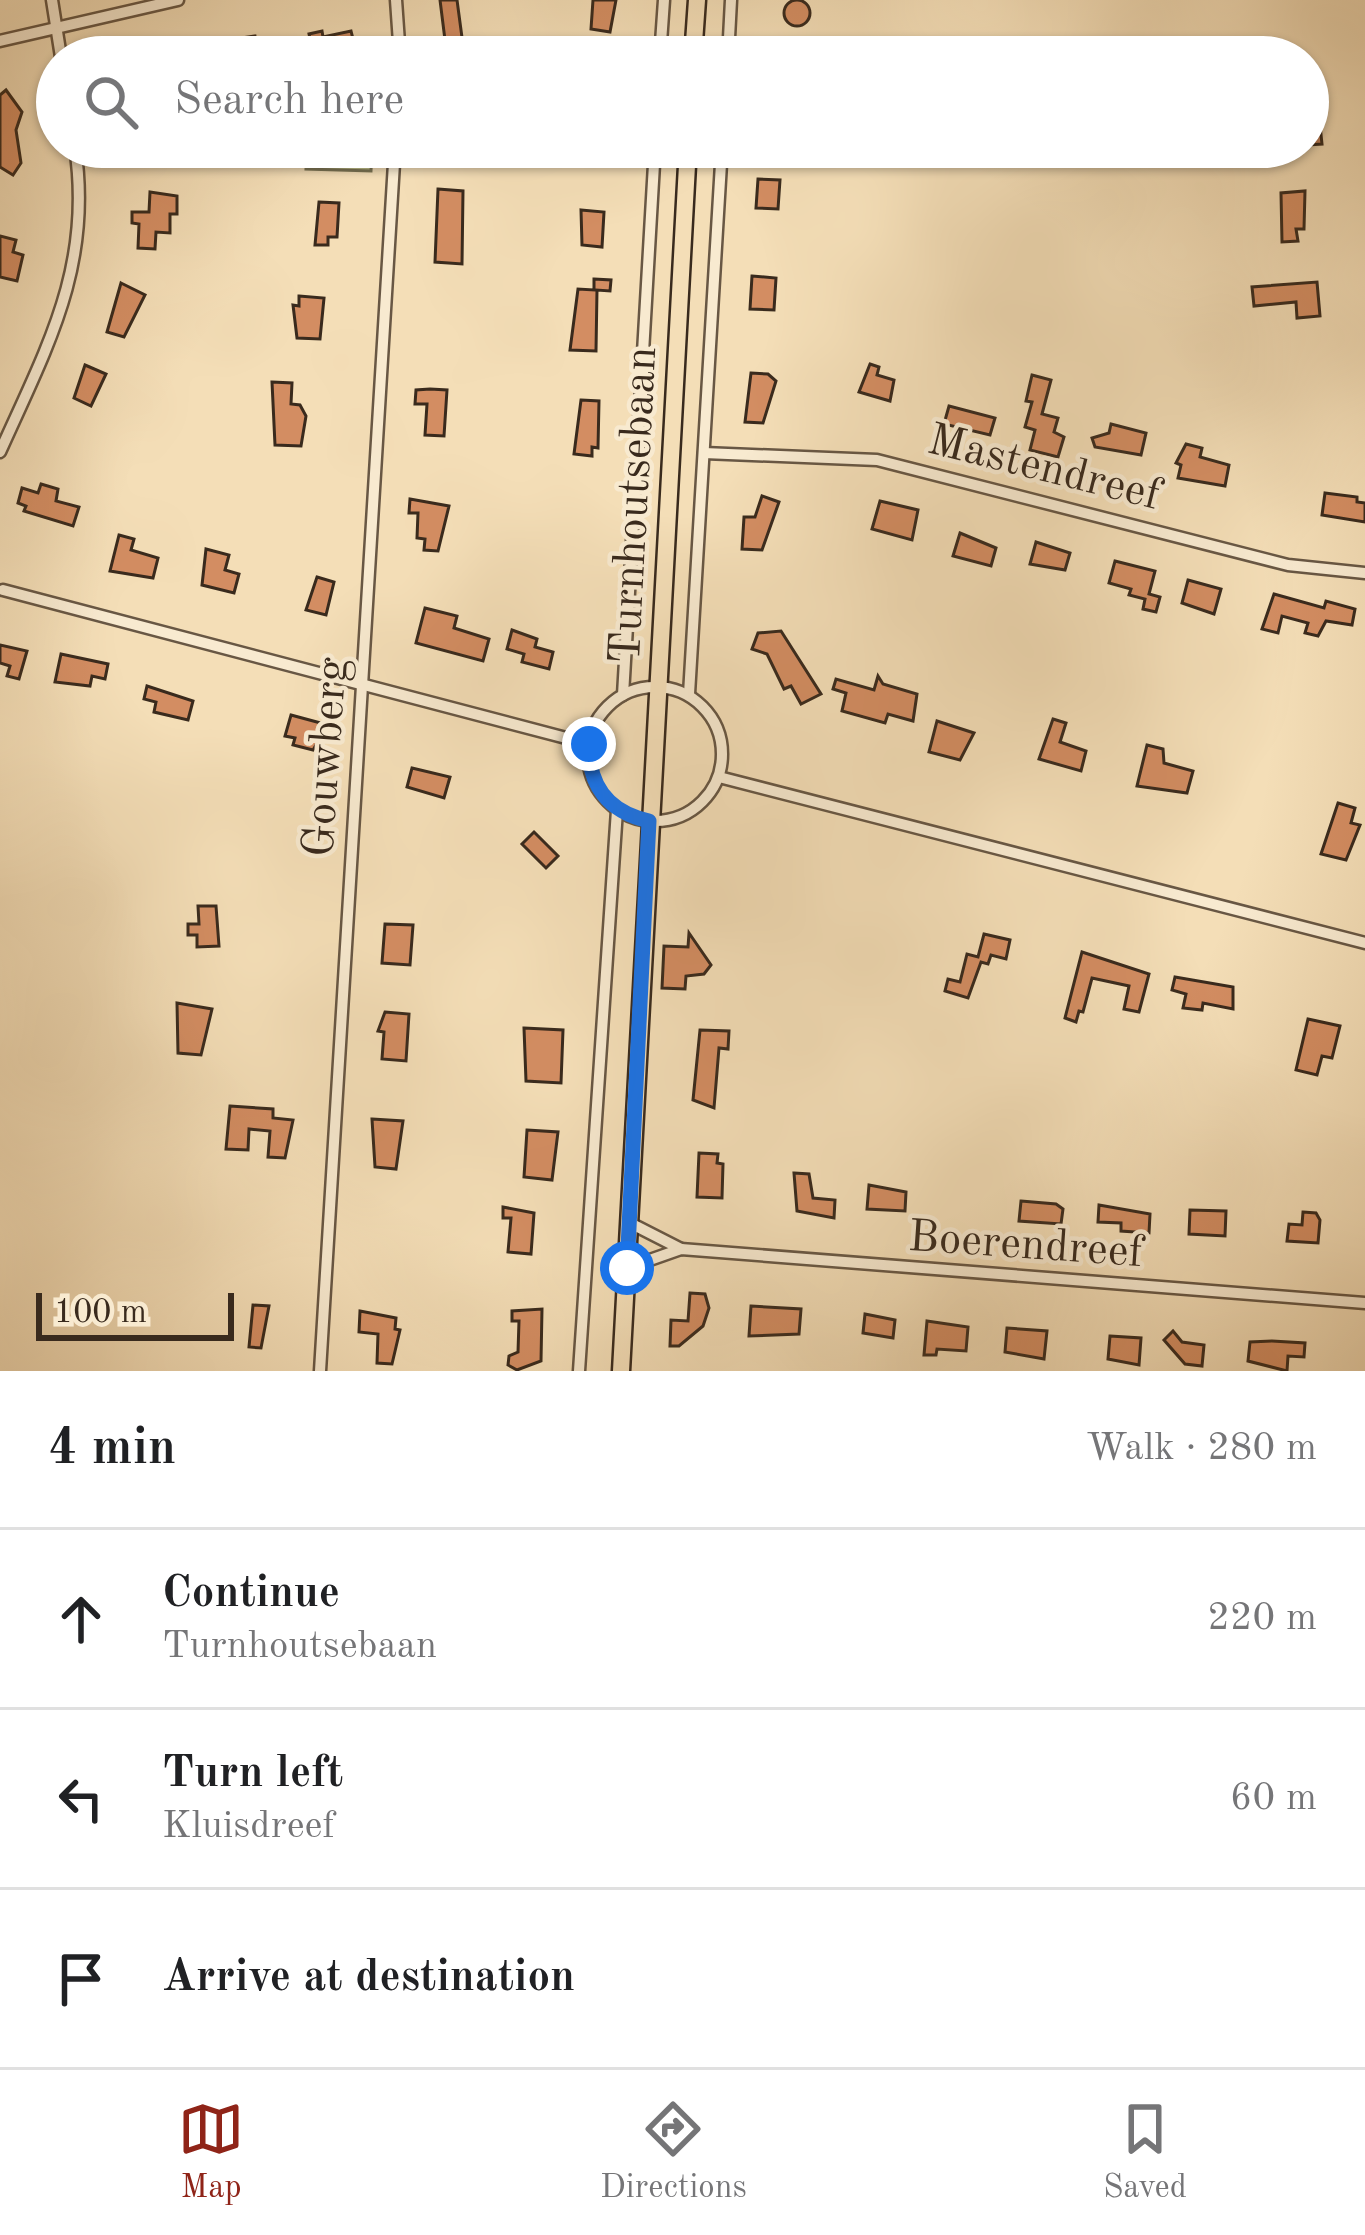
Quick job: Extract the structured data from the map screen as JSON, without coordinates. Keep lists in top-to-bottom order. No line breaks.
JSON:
{"streets":{"main road":["Turnhoutsebaan"],"street":["Mastendreef","Gouwberg","Boerendreef"]},"crossings":[["Mastendreef","Turnhoutsebaan"],["Turnhoutsebaan","Boerendreef"]],"scale_bar":"100 m","page":{"search":"Search here","scale":"100 m","heading":["4 min","Walk · 280 m"],"list":[["Continue","Turnhoutsebaan","220 m"],["Turn left","Kluisdreef","60 m"],"Arrive at destination"],"nav":["Map","Directions","Saved"]}}
